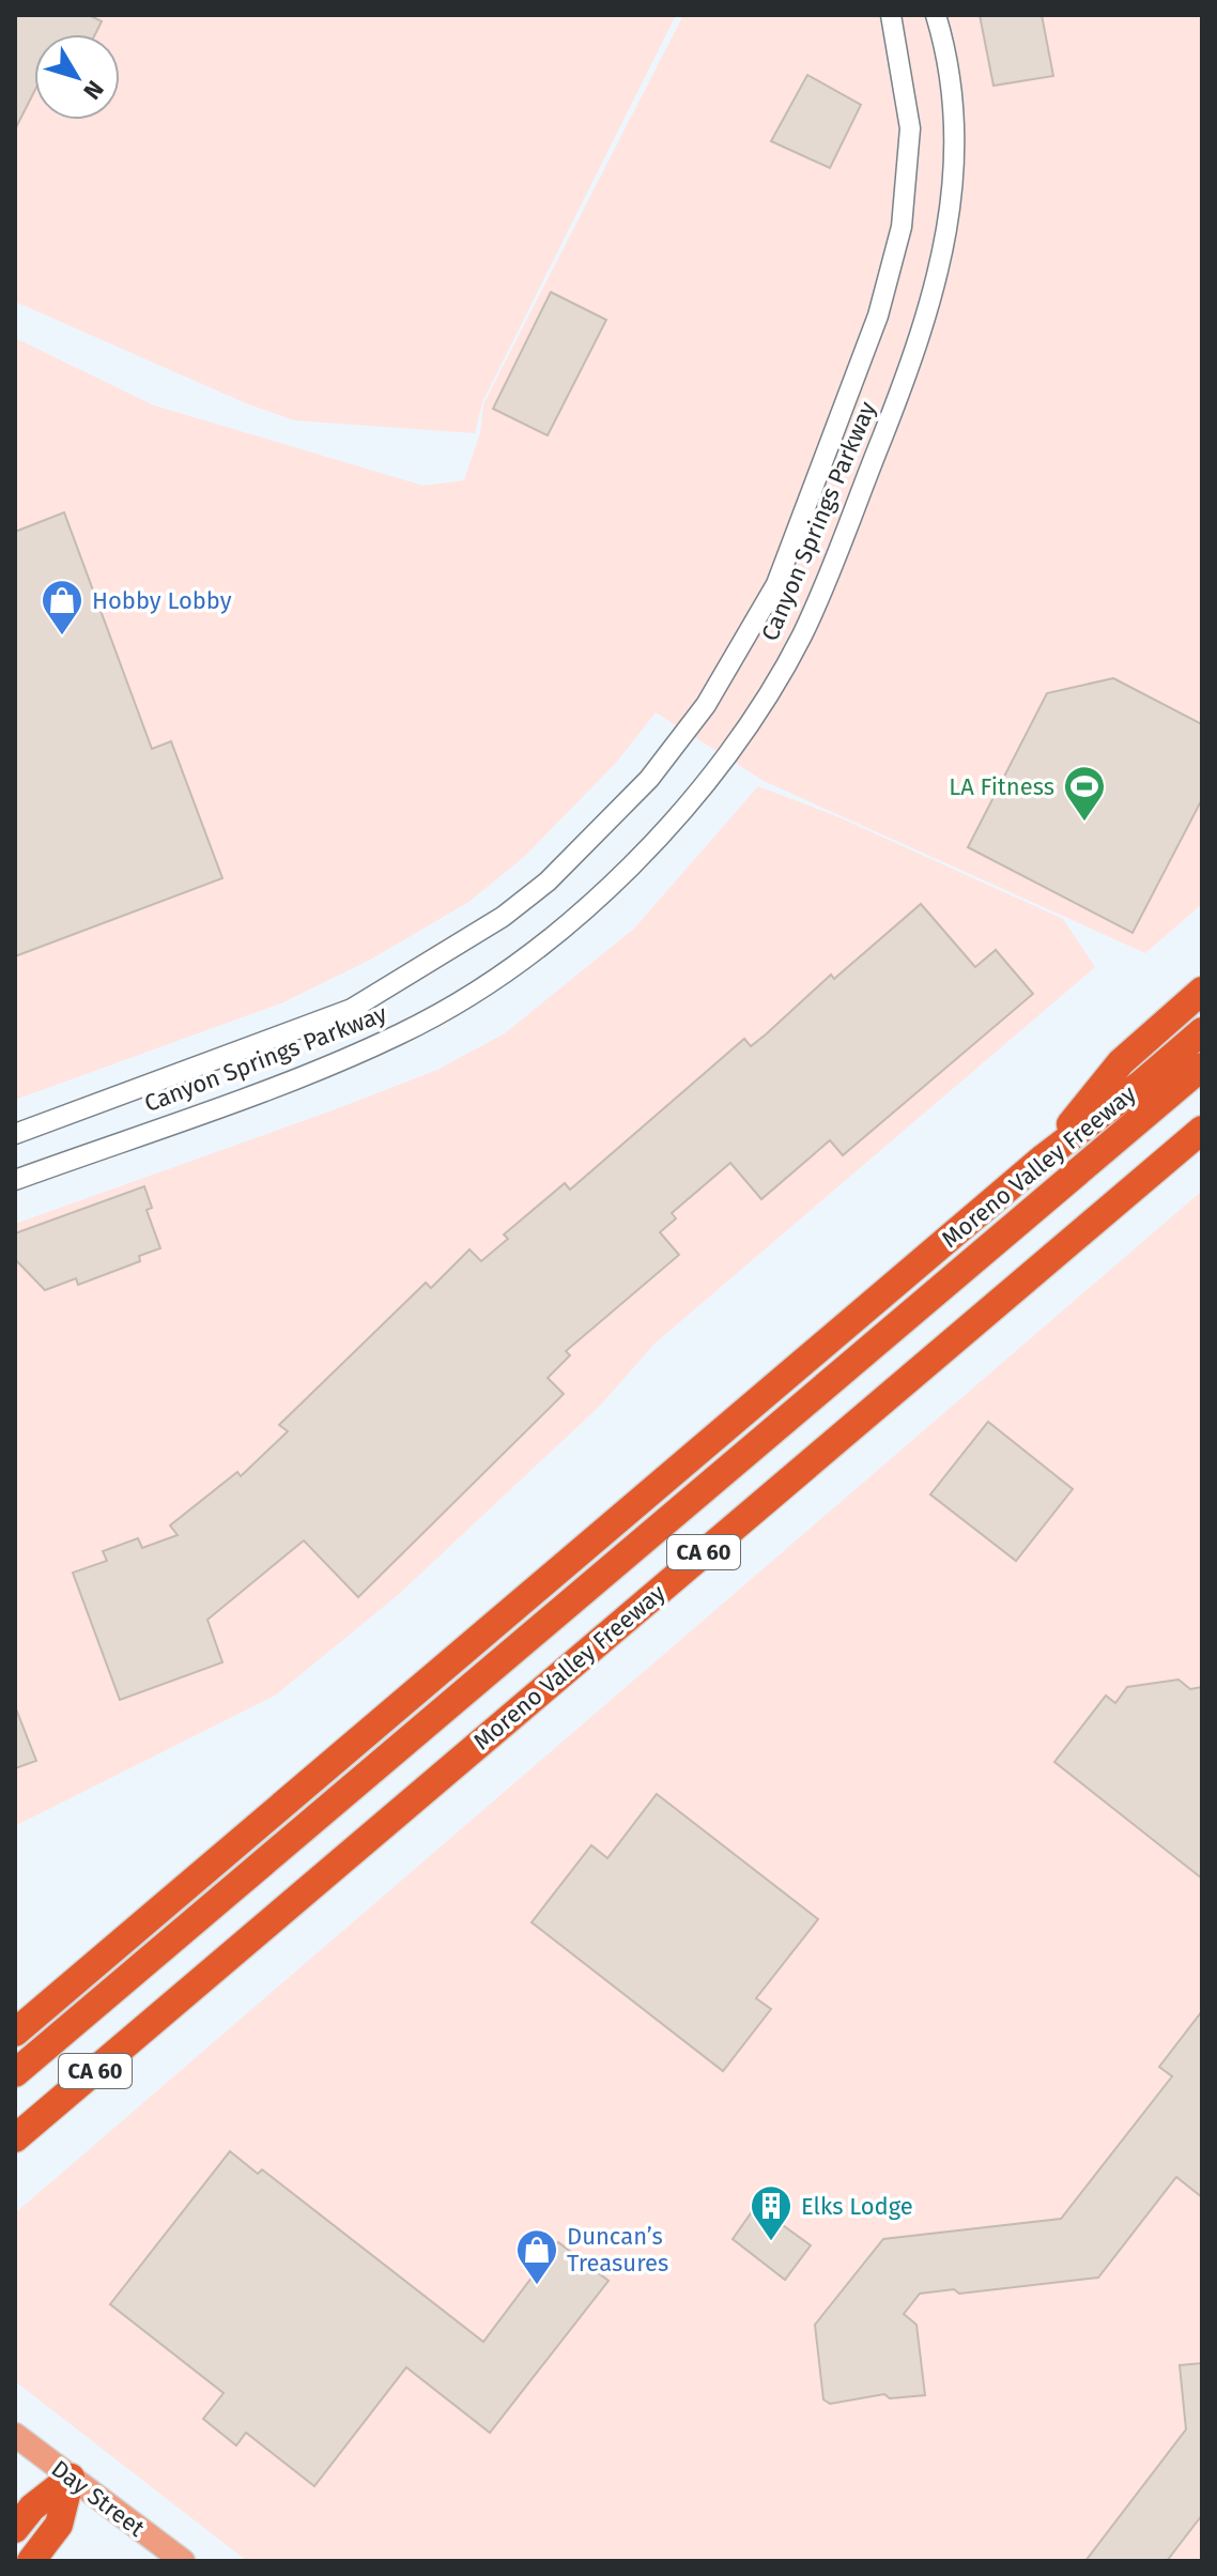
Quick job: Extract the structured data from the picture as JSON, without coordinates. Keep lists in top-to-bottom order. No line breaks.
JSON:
{"streets":{"highway":["Moreno Valley Freeway","CA 60"],"main road":["Day Street"],"street":["Canyon Springs Parkway"]},"places":{"shop":["Hobby Lobby","Duncan’s Treasures"],"sports":["LA Fitness"],"building":["Elks Lodge"]},"north":"bottom right"}
